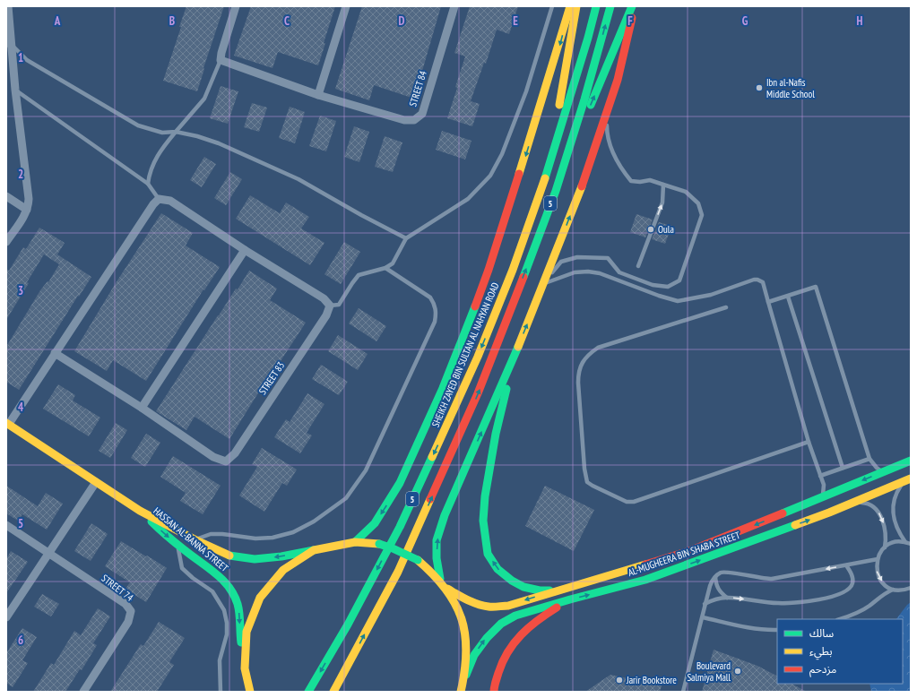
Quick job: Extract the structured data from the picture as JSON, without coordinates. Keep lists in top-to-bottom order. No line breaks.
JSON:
{"streets":{"main road":["5","SHEIKH ZAYED BIN SULTAN AL NAHYAN ROAD","HASSAN AL-BANNA STREET","AL-MUGHEERA BIN SHABA STREET"],"street":["STREET 84","STREET 83","STREET 74"]},"crossings":[["HASSAN AL-BANNA STREET","AL-MUGHEERA BIN SHABA STREET"]],"places":["Ibn al-Nafis Middle School","Oula","Boulevard Salmiya Mall","Jarir Bookstore"],"legend":["سالك","بطيء","مزدحم"],"grid":{"columns":["A","B","C","D","E","F","G","H"],"rows":["1","2","3","4","5","6"]}}
